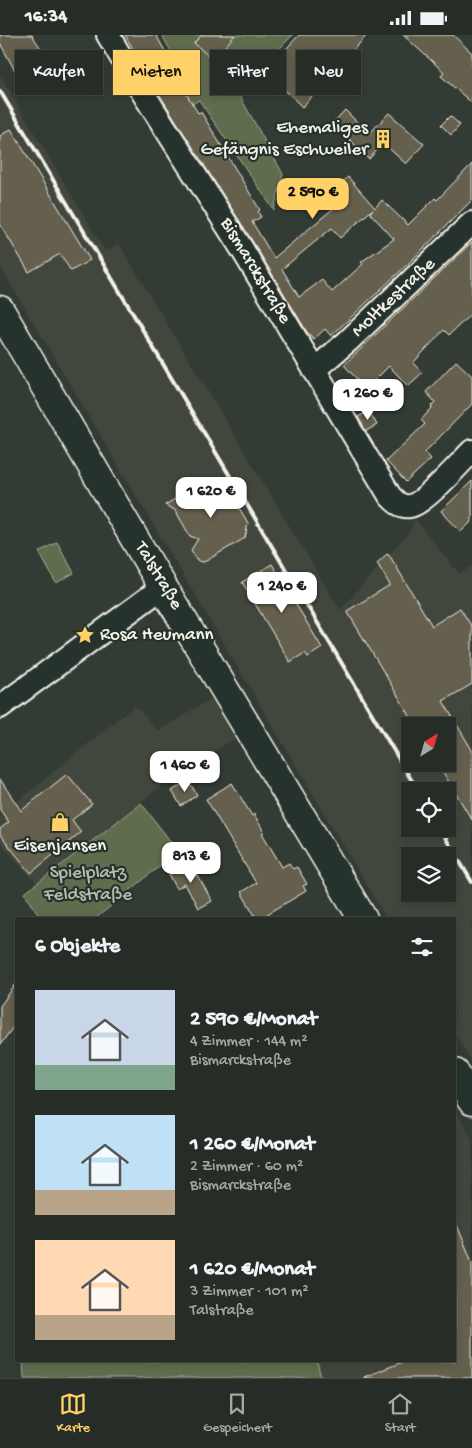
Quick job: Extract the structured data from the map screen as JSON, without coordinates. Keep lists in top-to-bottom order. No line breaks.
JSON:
{"streets":{"main road":["Talstraße"],"street":["Bismarckstraße","Moltkestraße"]},"crossings":[["Bismarckstraße","Moltkestraße"]],"parks":["Spielplatz Feldstraße"],"places":{"building":["Ehemaliges Gefängnis Eschweiler"],"place":["Rosa Heumann"],"shop":["Eisenjansen"]},"north":"top right","page":{"status":"16:34","chip":["Kaufen","Mieten","Filter","Neu"],"price":["2 590 €","1 260 €","1 620 €","1 240 €","1 460 €","813 €"],"heading":"6 Objekte","list":[{"name":"2 590 €/Monat","note":"4 Zimmer · 144 m² · Bismarckstraße"},{"name":"1 260 €/Monat","note":"2 Zimmer · 60 m² · Bismarckstraße"},{"name":"1 620 €/Monat","note":"3 Zimmer · 101 m² · Talstraße"}],"tabs":["Karte","Gespeichert","Start"]}}
